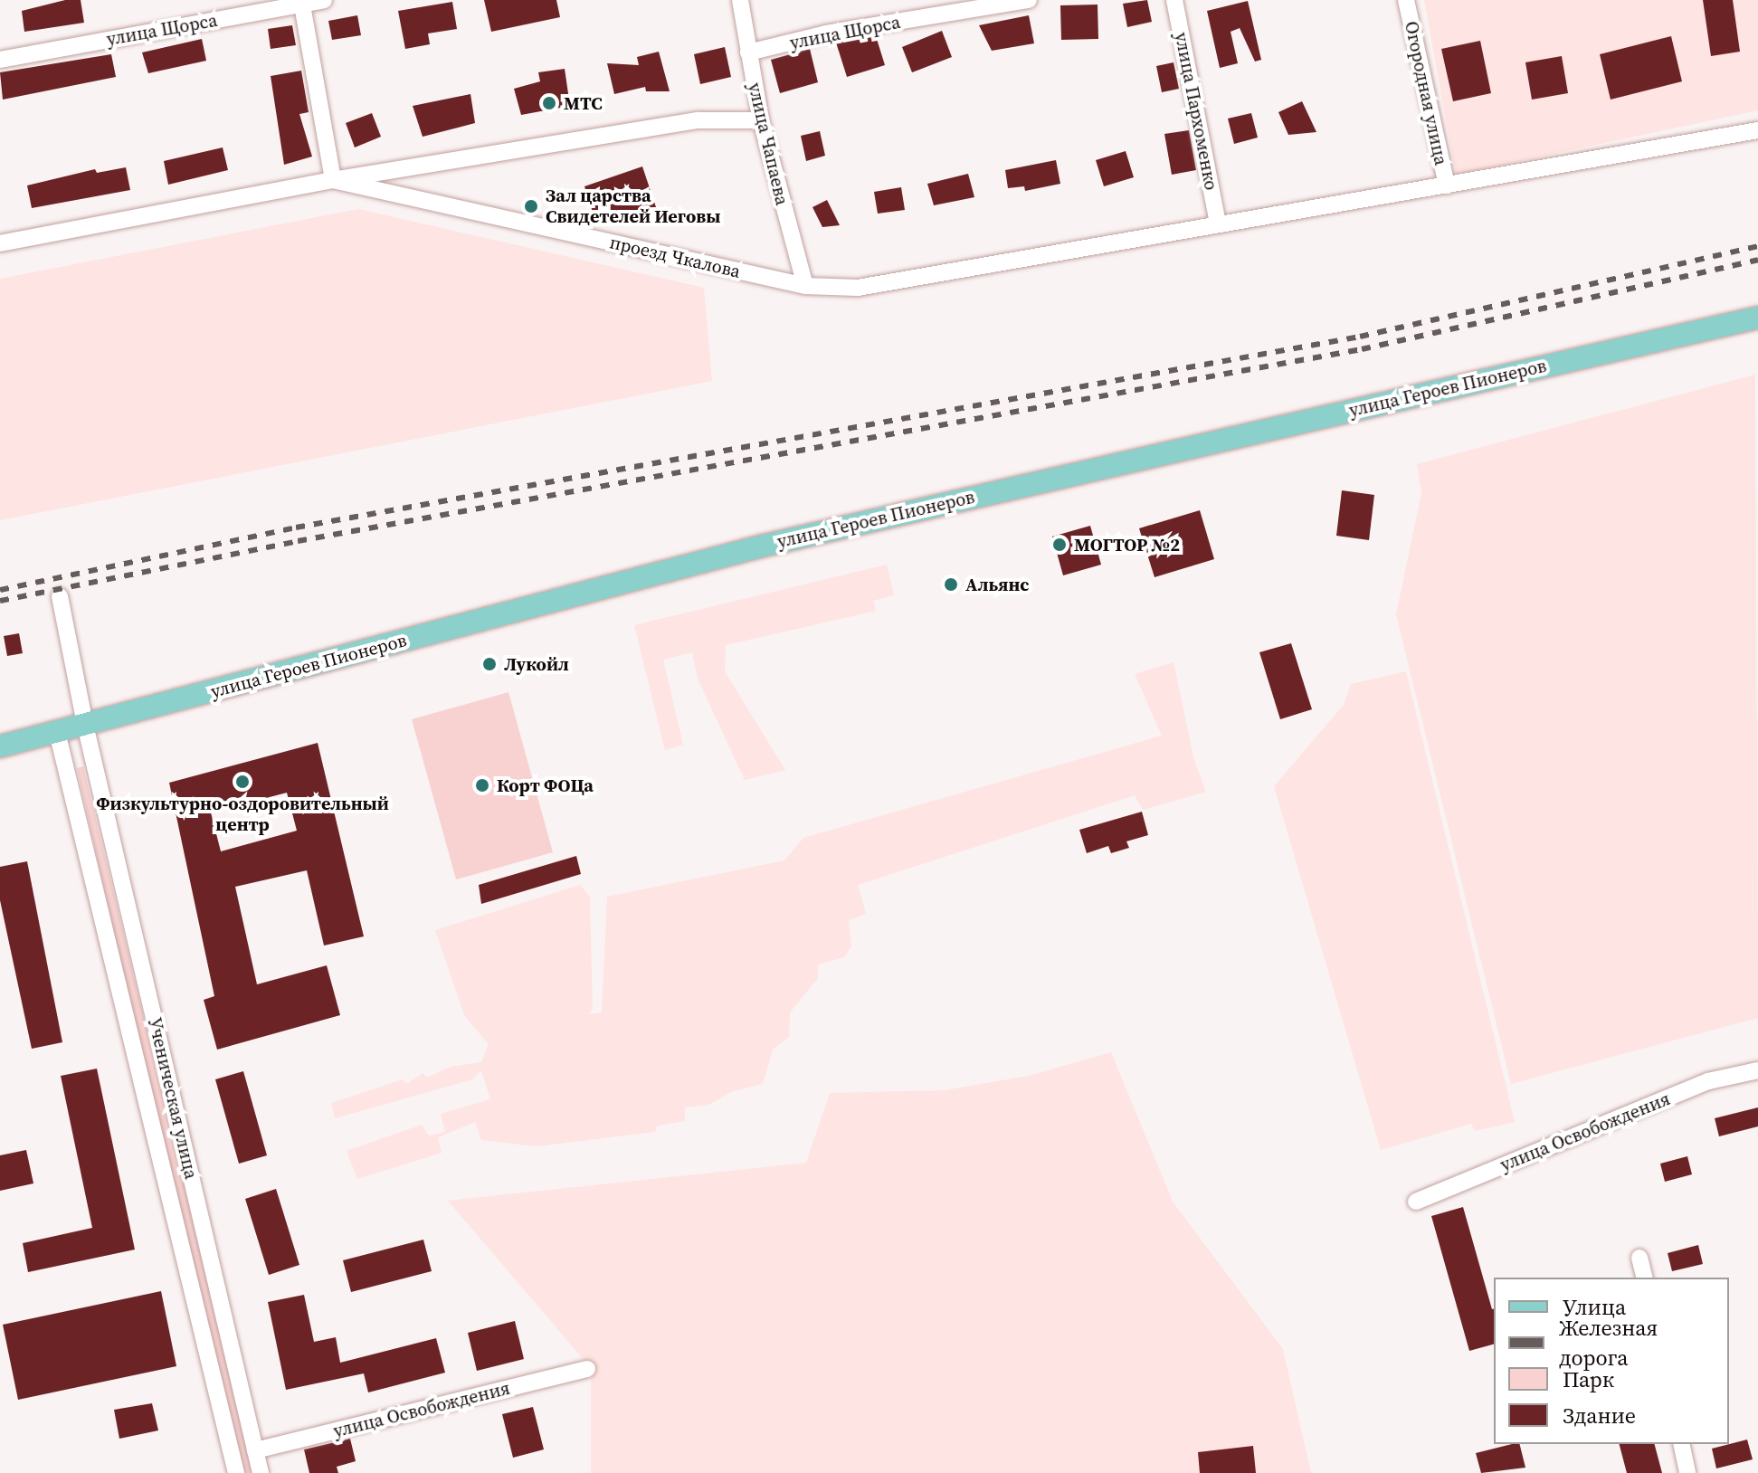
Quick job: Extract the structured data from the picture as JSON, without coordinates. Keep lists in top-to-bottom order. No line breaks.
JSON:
{"streets":{"main road":["улица Героев Пионеров"],"street":["улица Щорса","Огородная улица","улица Пархоменко","улица Чапаева","проезд Чкалова","Ученическая улица","улица Освобождения"]},"crossings":[["улица Щорса","улица Чапаева"],["улица Чапаева","проезд Чкалова"],["улица Героев Пионеров","Ученическая улица"],["Ученическая улица","улица Освобождения"]],"places":["МТС","Зал царства Свидетелей Иеговы","МОГТОР №2","Альянс","Лукойл","Физкультурно-оздоровительный центр","Корт ФОЦа"],"legend":["Улица","Железная дорога","Парк","Здание"]}
